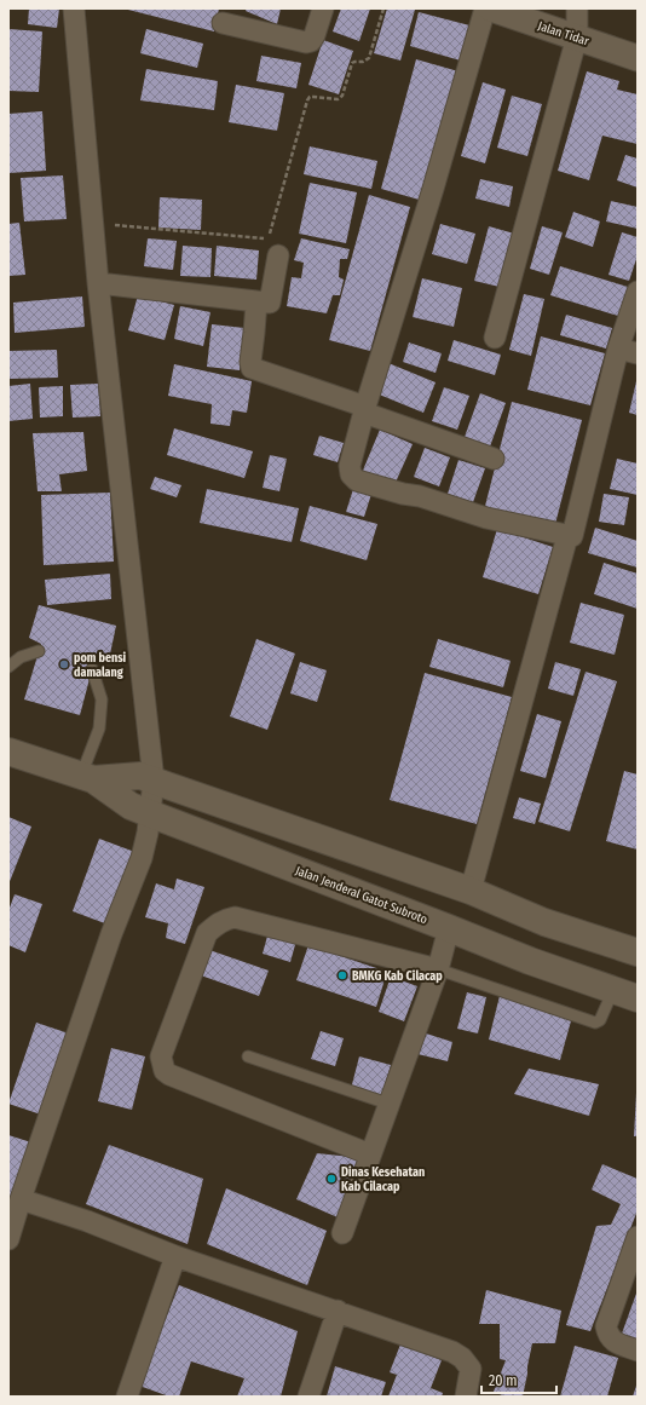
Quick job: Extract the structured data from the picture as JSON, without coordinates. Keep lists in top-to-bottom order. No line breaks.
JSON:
{"streets":{"main road":["Jalan Jenderal Gatot Subroto"],"street":["Jalan Tidar"]},"places":["pom bensi damalang","BMKG Kab Cilacap","Dinas Kesehatan Kab Cilacap"],"scale_bar":"20 m"}
